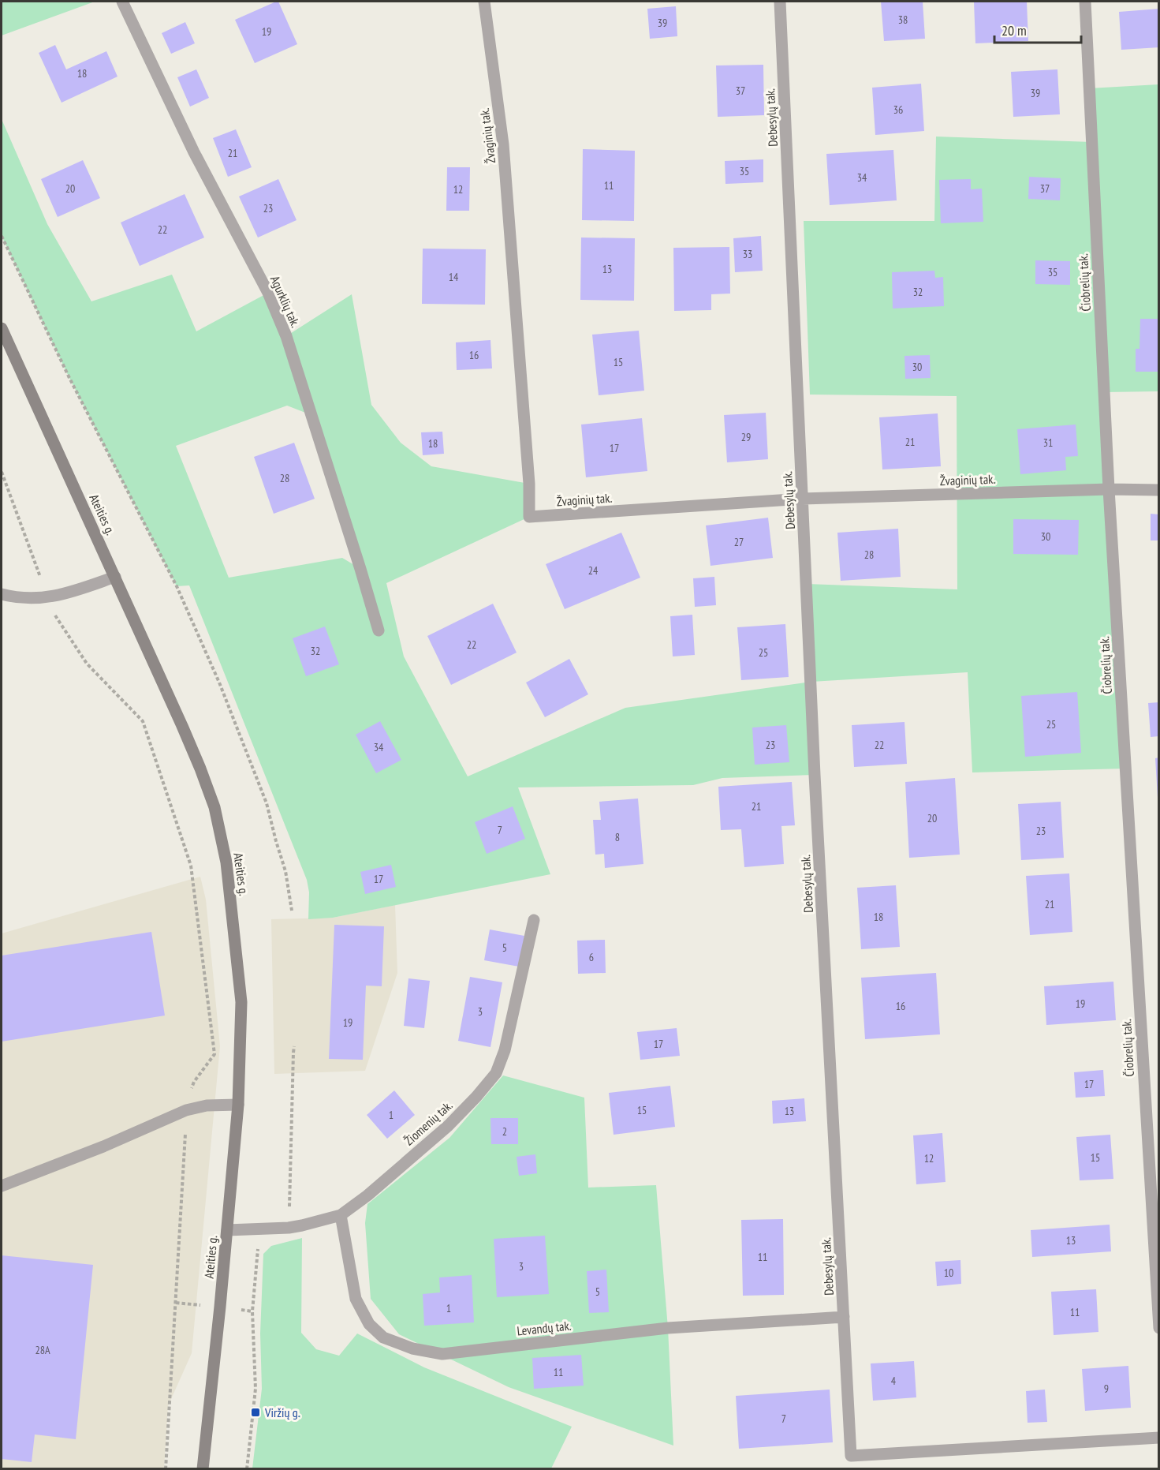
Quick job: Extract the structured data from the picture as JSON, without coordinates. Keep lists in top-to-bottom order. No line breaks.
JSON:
{"streets":{"street":["Debesylų tak.","Žvaginių tak.","Čiobrelių tak.","Agurklių tak.","Ateities g.","Žiomenių tak.","Levandų tak."]},"crossings":[["Debesylų tak.","Žvaginių tak."],["Debesylų tak.","Levandų tak."],["Žvaginių tak.","Čiobrelių tak."],["Ateities g.","Žiomenių tak."],["Žiomenių tak.","Levandų tak."]],"places":{"transit":["Viržių g."]},"house_numbers":["38","39","19","18","37","39","36","21","35","34","11","20","37","12","23","22","33","13","35","14","32","16","15","30","29","21","31","18","17","28","30","27","28","24","22","32","25","25","23","22","34","21","20","7","23","8","17","21","18","5","6","19","16","3","19","17","17","15","13","1","2","15","12","13","11","3","10","5","1","11","28A","11","4","9","7"],"scale_bar":"20 m"}
